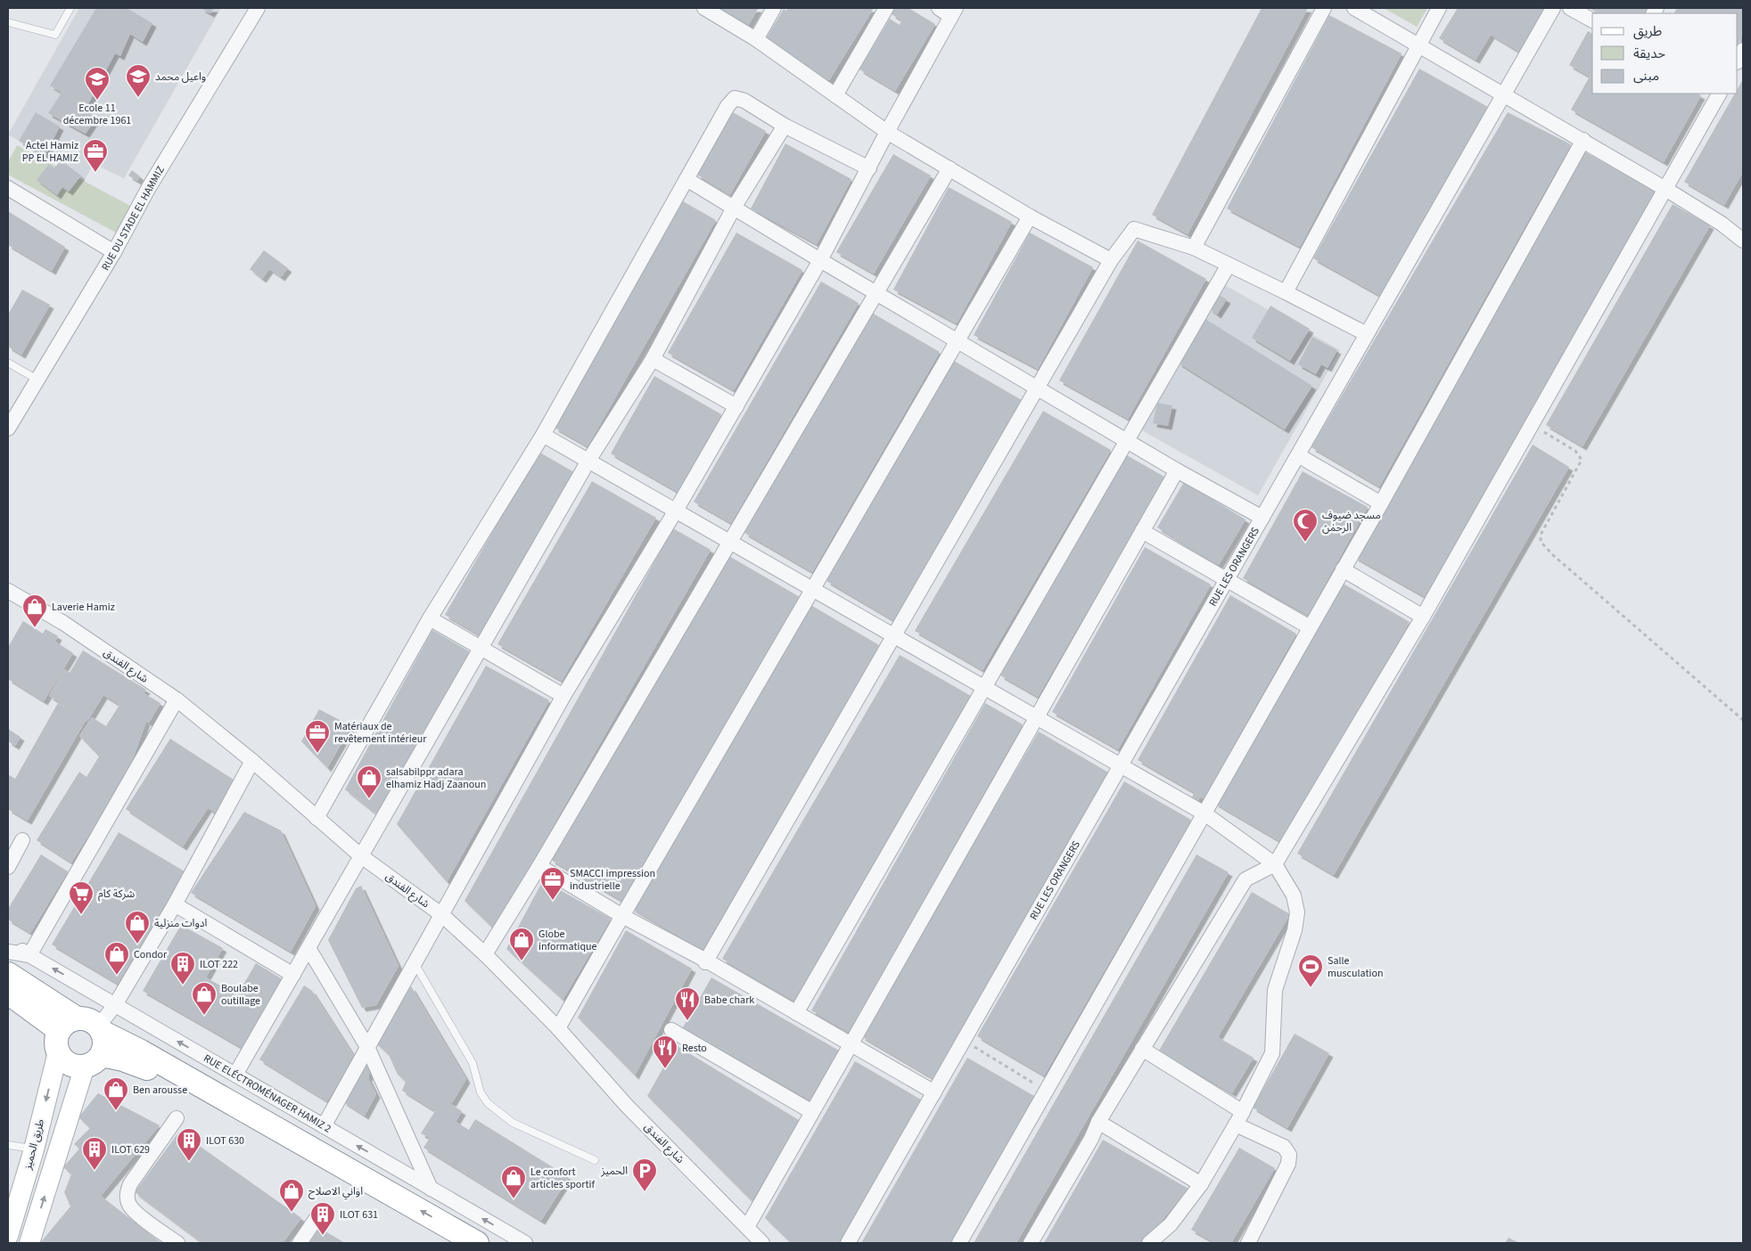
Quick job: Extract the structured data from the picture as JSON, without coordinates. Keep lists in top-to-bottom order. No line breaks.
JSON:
{"streets":{"main road":["طريق الحميز"],"street":["RUE DU STADE EL HAMMIZ","RUE LES ORANGERS","شارع الفندق","RUE ELÉCTROMÉNAGER HAMIZ 2"]},"one_way":["RUE ELÉCTROMÉNAGER HAMIZ 2"],"places":{"school or university":["واعيل محمد","Ecole 11 décembre 1961"],"office":["Actel Hamiz PP EL HAMIZ","Matériaux de revêtement intérieur","SMACCI impression industrielle"],"mosque":["مسجد ضيوف الرحمٰن"],"shop":["Laverie Hamiz","salsabilppr adara elhamiz Hadj Zaanoun","ادوات منزلية","Globe informatique","Condor","Boulabe outillage","Ben arousse","Le confort articles sportif","اواني الاصلاح"],"supermarket":["شركة كام"],"building":["ILOT 222","ILOT 630","ILOT 629","ILOT 631"],"sports":["Salle musculation"],"restaurant":["Babe chark","Resto"],"parking":["الحميز"]},"legend":["طريق","حديقة","مبنى"]}
